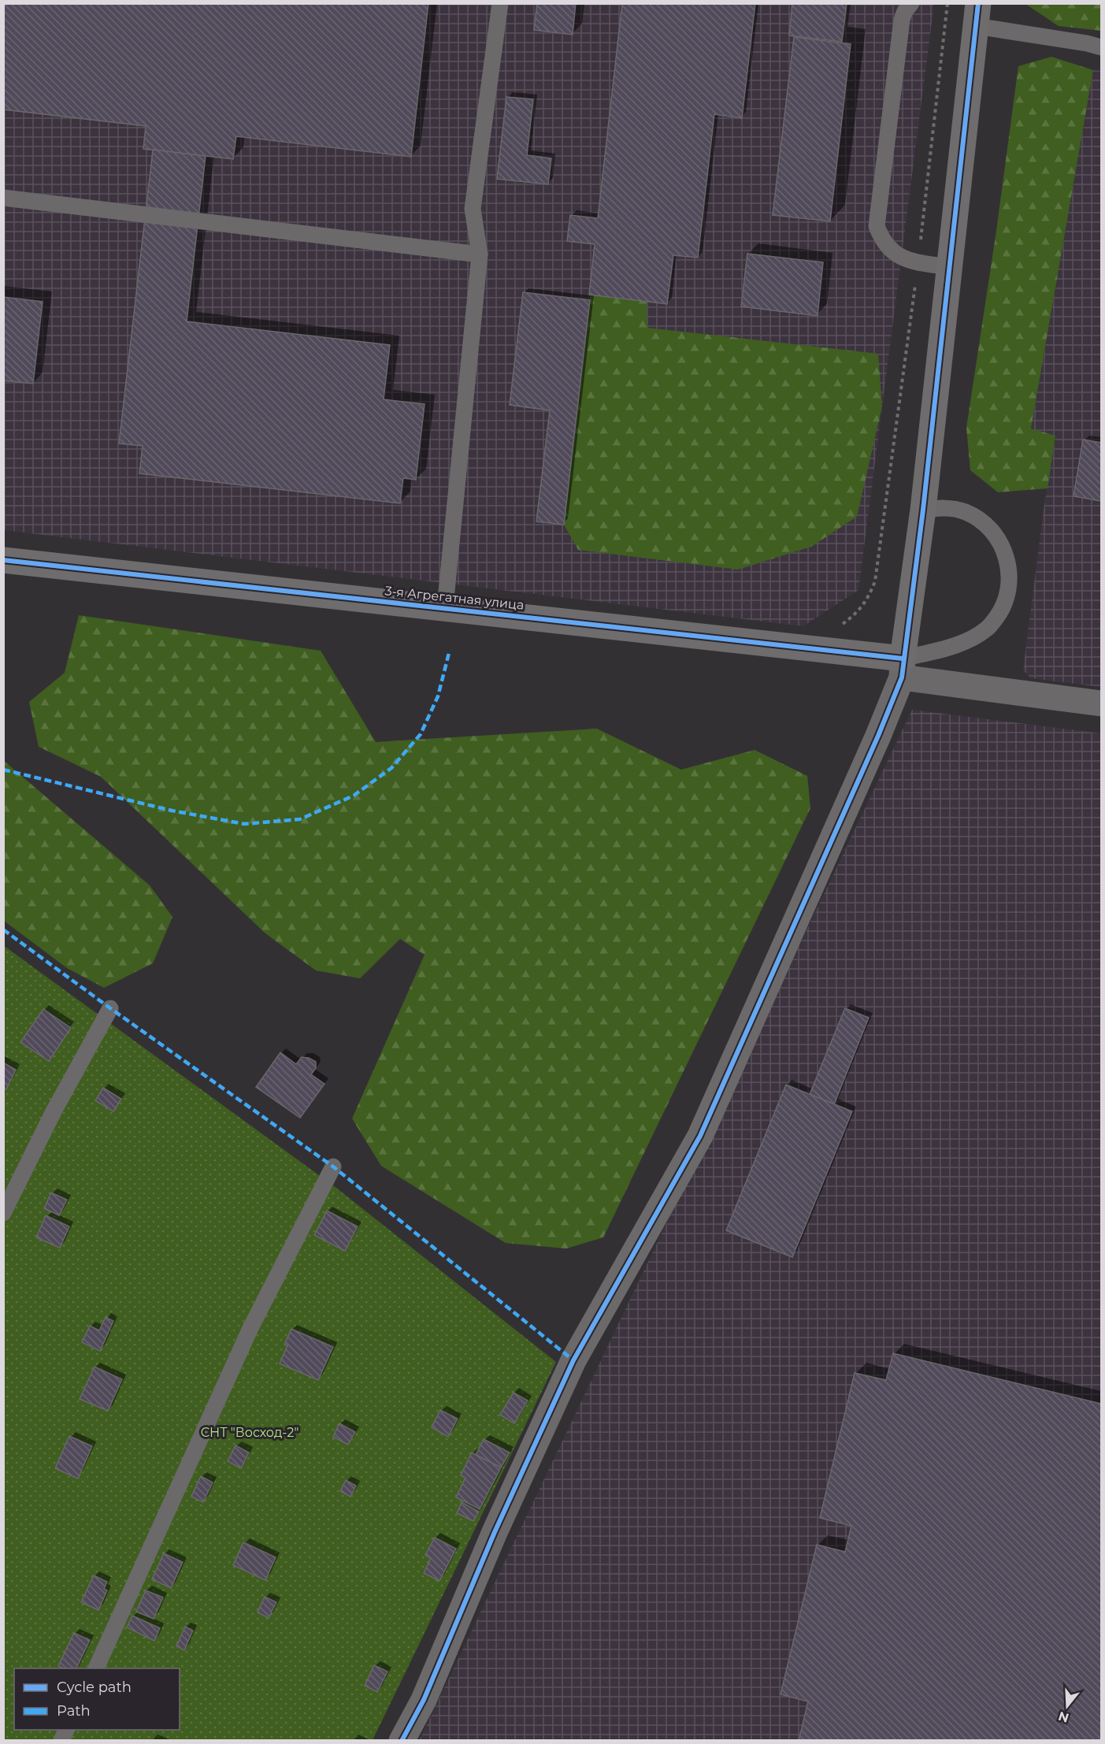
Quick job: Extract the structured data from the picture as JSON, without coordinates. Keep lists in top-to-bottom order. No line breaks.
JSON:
{"streets":{"street":["3-я Агрегатная улица"]},"parks":["СНТ \"Восход-2\""],"legend":["Cycle path","Path"],"north":"bottom"}
